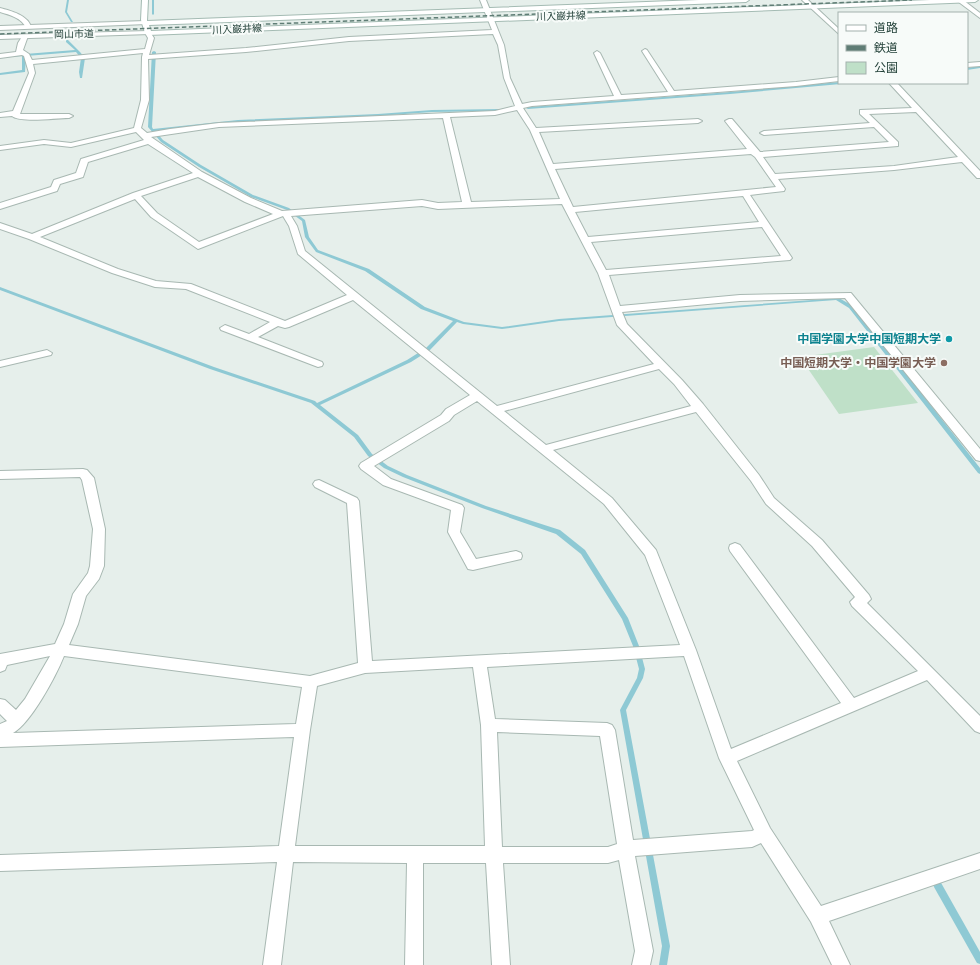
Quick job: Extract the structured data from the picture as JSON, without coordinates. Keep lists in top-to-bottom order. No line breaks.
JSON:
{"streets":{"street":["川入巌井線","岡山市道"]},"crossings":[["川入巌井線","岡山市道"]],"places":["中国学園大学中国短期大学","中国短期大学・中国学園大学"],"legend":["道路","鉄道","公園"]}
